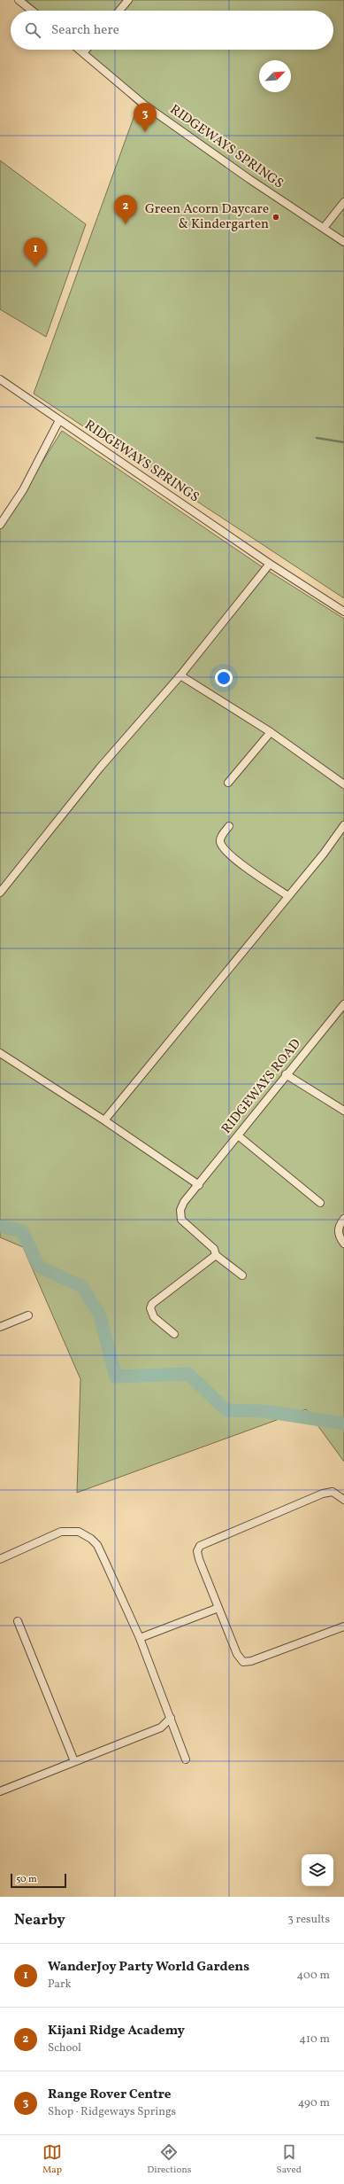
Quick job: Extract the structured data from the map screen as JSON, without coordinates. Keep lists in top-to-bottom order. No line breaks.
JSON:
{"streets":{"street":["RIDGEWAYS SPRINGS","RIDGEWAYS ROAD"]},"places":["Green Acorn Daycare & Kindergarten"],"scale_bar":"50 m","north":"top right","page":{"search":"Search here","pins":["3","2","1"],"scale":"50 m","heading":["Nearby","3 results"],"list":[{"mark":"1","name":"WanderJoy Party World Gardens","note":"Park","value":"400 m"},{"mark":"2","name":"Kijani Ridge Academy","note":"School","value":"410 m"},{"mark":"3","name":"Range Rover Centre","note":"Shop · Ridgeways Springs","value":"490 m"}],"nav":["Map","Directions","Saved"]}}
